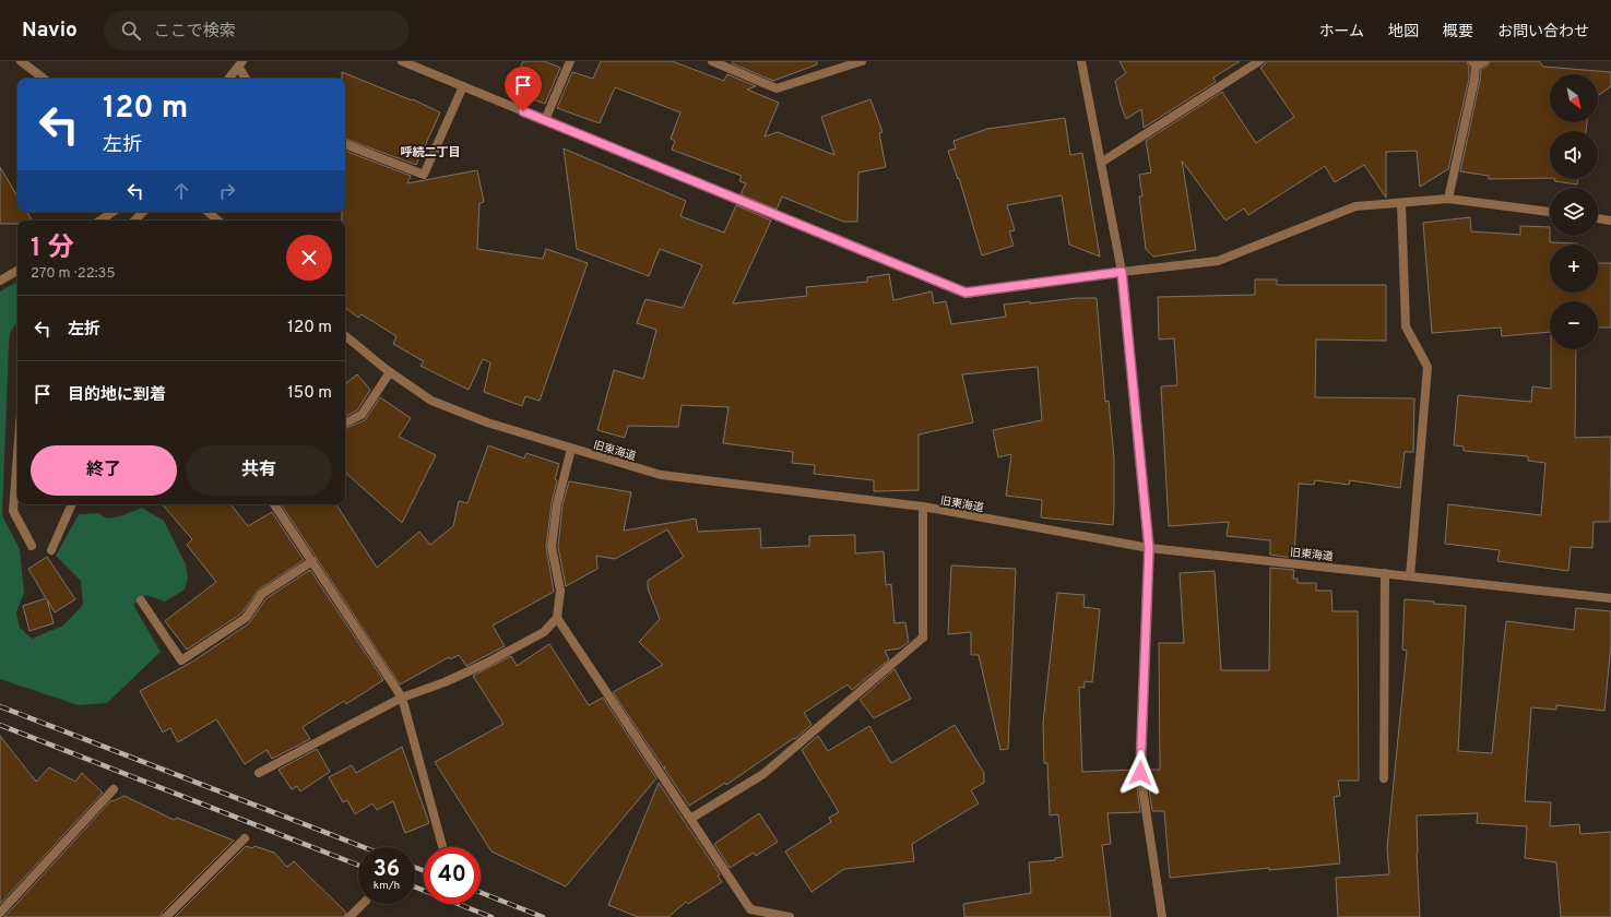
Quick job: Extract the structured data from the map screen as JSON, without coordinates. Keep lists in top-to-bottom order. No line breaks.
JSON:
{"streets":{"street":["旧東海道"]},"districts":["呼続二丁目"],"north":"bottom right","page":{"header":"Navio","search":"ここで検索","nav":["ホーム","地図","概要","お問い合わせ"],"map_buttons":["+","−"],"turn":["120 m","左折"],"heading":["1 分","270 m · 22:35"],"list":[{"name":"左折","value":"120 m"},{"name":"目的地に到着","value":"150 m"}],"buttons":["終了","共有"],"speed":"36 km/h","limit":"40"}}
